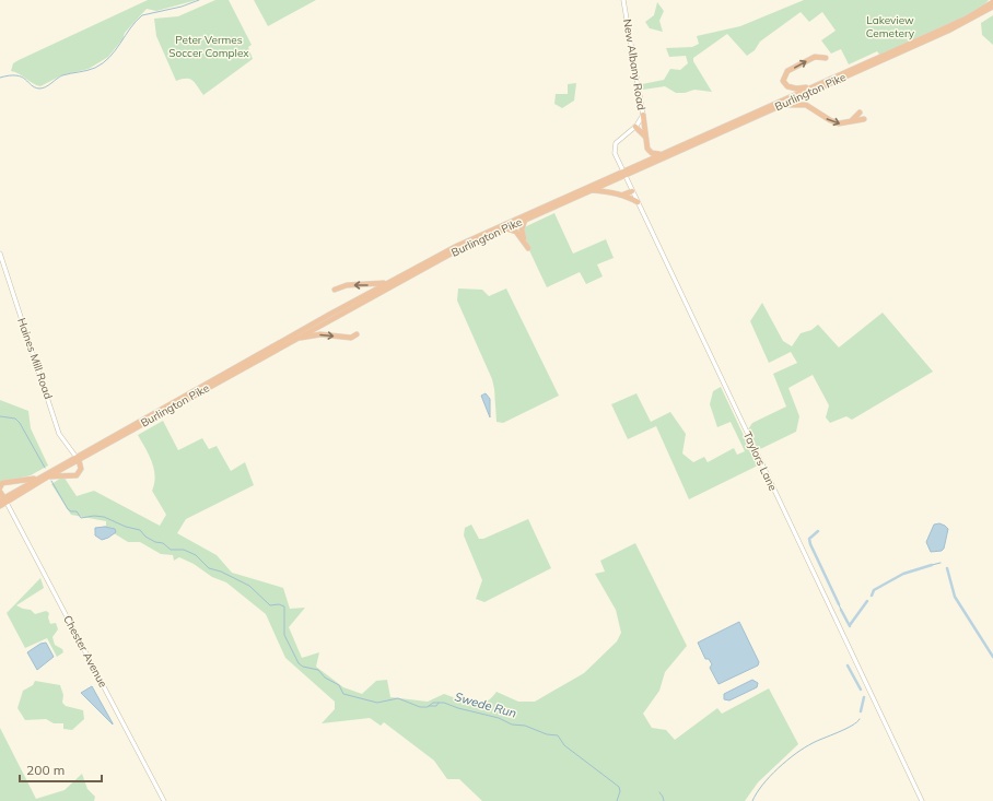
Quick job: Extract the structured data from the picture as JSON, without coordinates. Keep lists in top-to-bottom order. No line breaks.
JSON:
{"streets":{"highway":["Burlington Pike"],"street":["New Albany Road","Haines Mill Road","Taylors Lane","Chester Avenue"]},"crossings":[["New Albany Road","Taylors Lane"],["Burlington Pike","Haines Mill Road"],["Burlington Pike","Taylors Lane"],["Burlington Pike","Chester Avenue"]],"water":["Swede Run"],"parks":["Lakeview Cemetery","Peter Vermes Soccer Complex"],"scale_bar":"200 m"}
